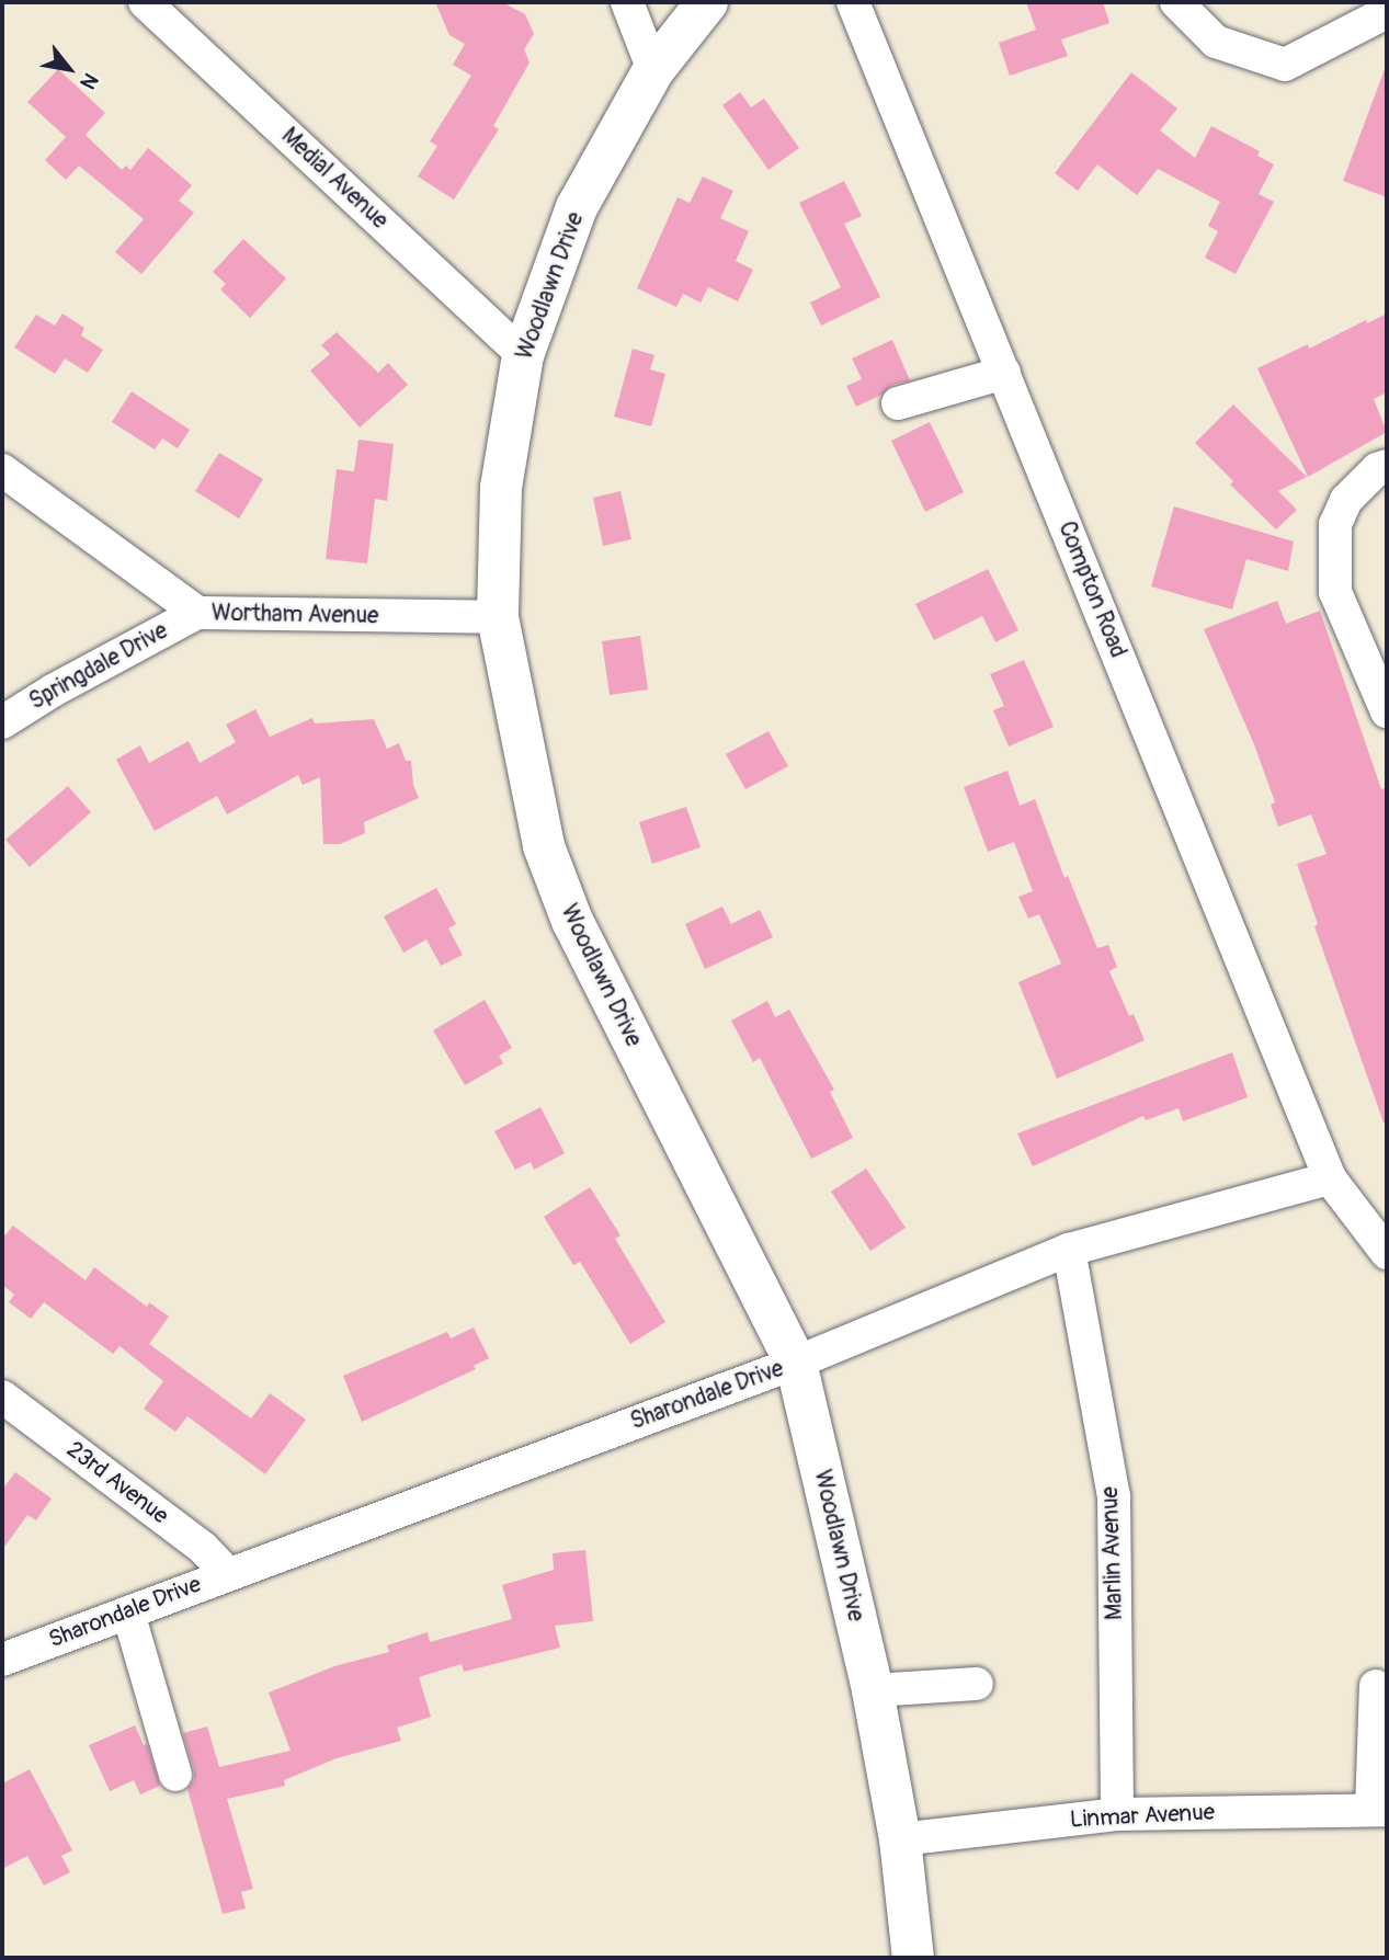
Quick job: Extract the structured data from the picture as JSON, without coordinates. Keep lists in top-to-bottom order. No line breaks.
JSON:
{"streets":{"main road":["Woodlawn Drive"],"street":["Medial Avenue","Compton Road","Wortham Avenue","Springdale Drive","Sharondale Drive","23rd Avenue","Marlin Avenue","Linmar Avenue"]},"crossings":[["Medial Avenue","Woodlawn Drive"],["Woodlawn Drive","Wortham Avenue"],["Woodlawn Drive","Sharondale Drive"],["Woodlawn Drive","Linmar Avenue"],["Compton Road","Sharondale Drive"],["Wortham Avenue","Springdale Drive"],["Sharondale Drive","23rd Avenue"],["Sharondale Drive","Marlin Avenue"],["Marlin Avenue","Linmar Avenue"]],"north":"bottom right"}
